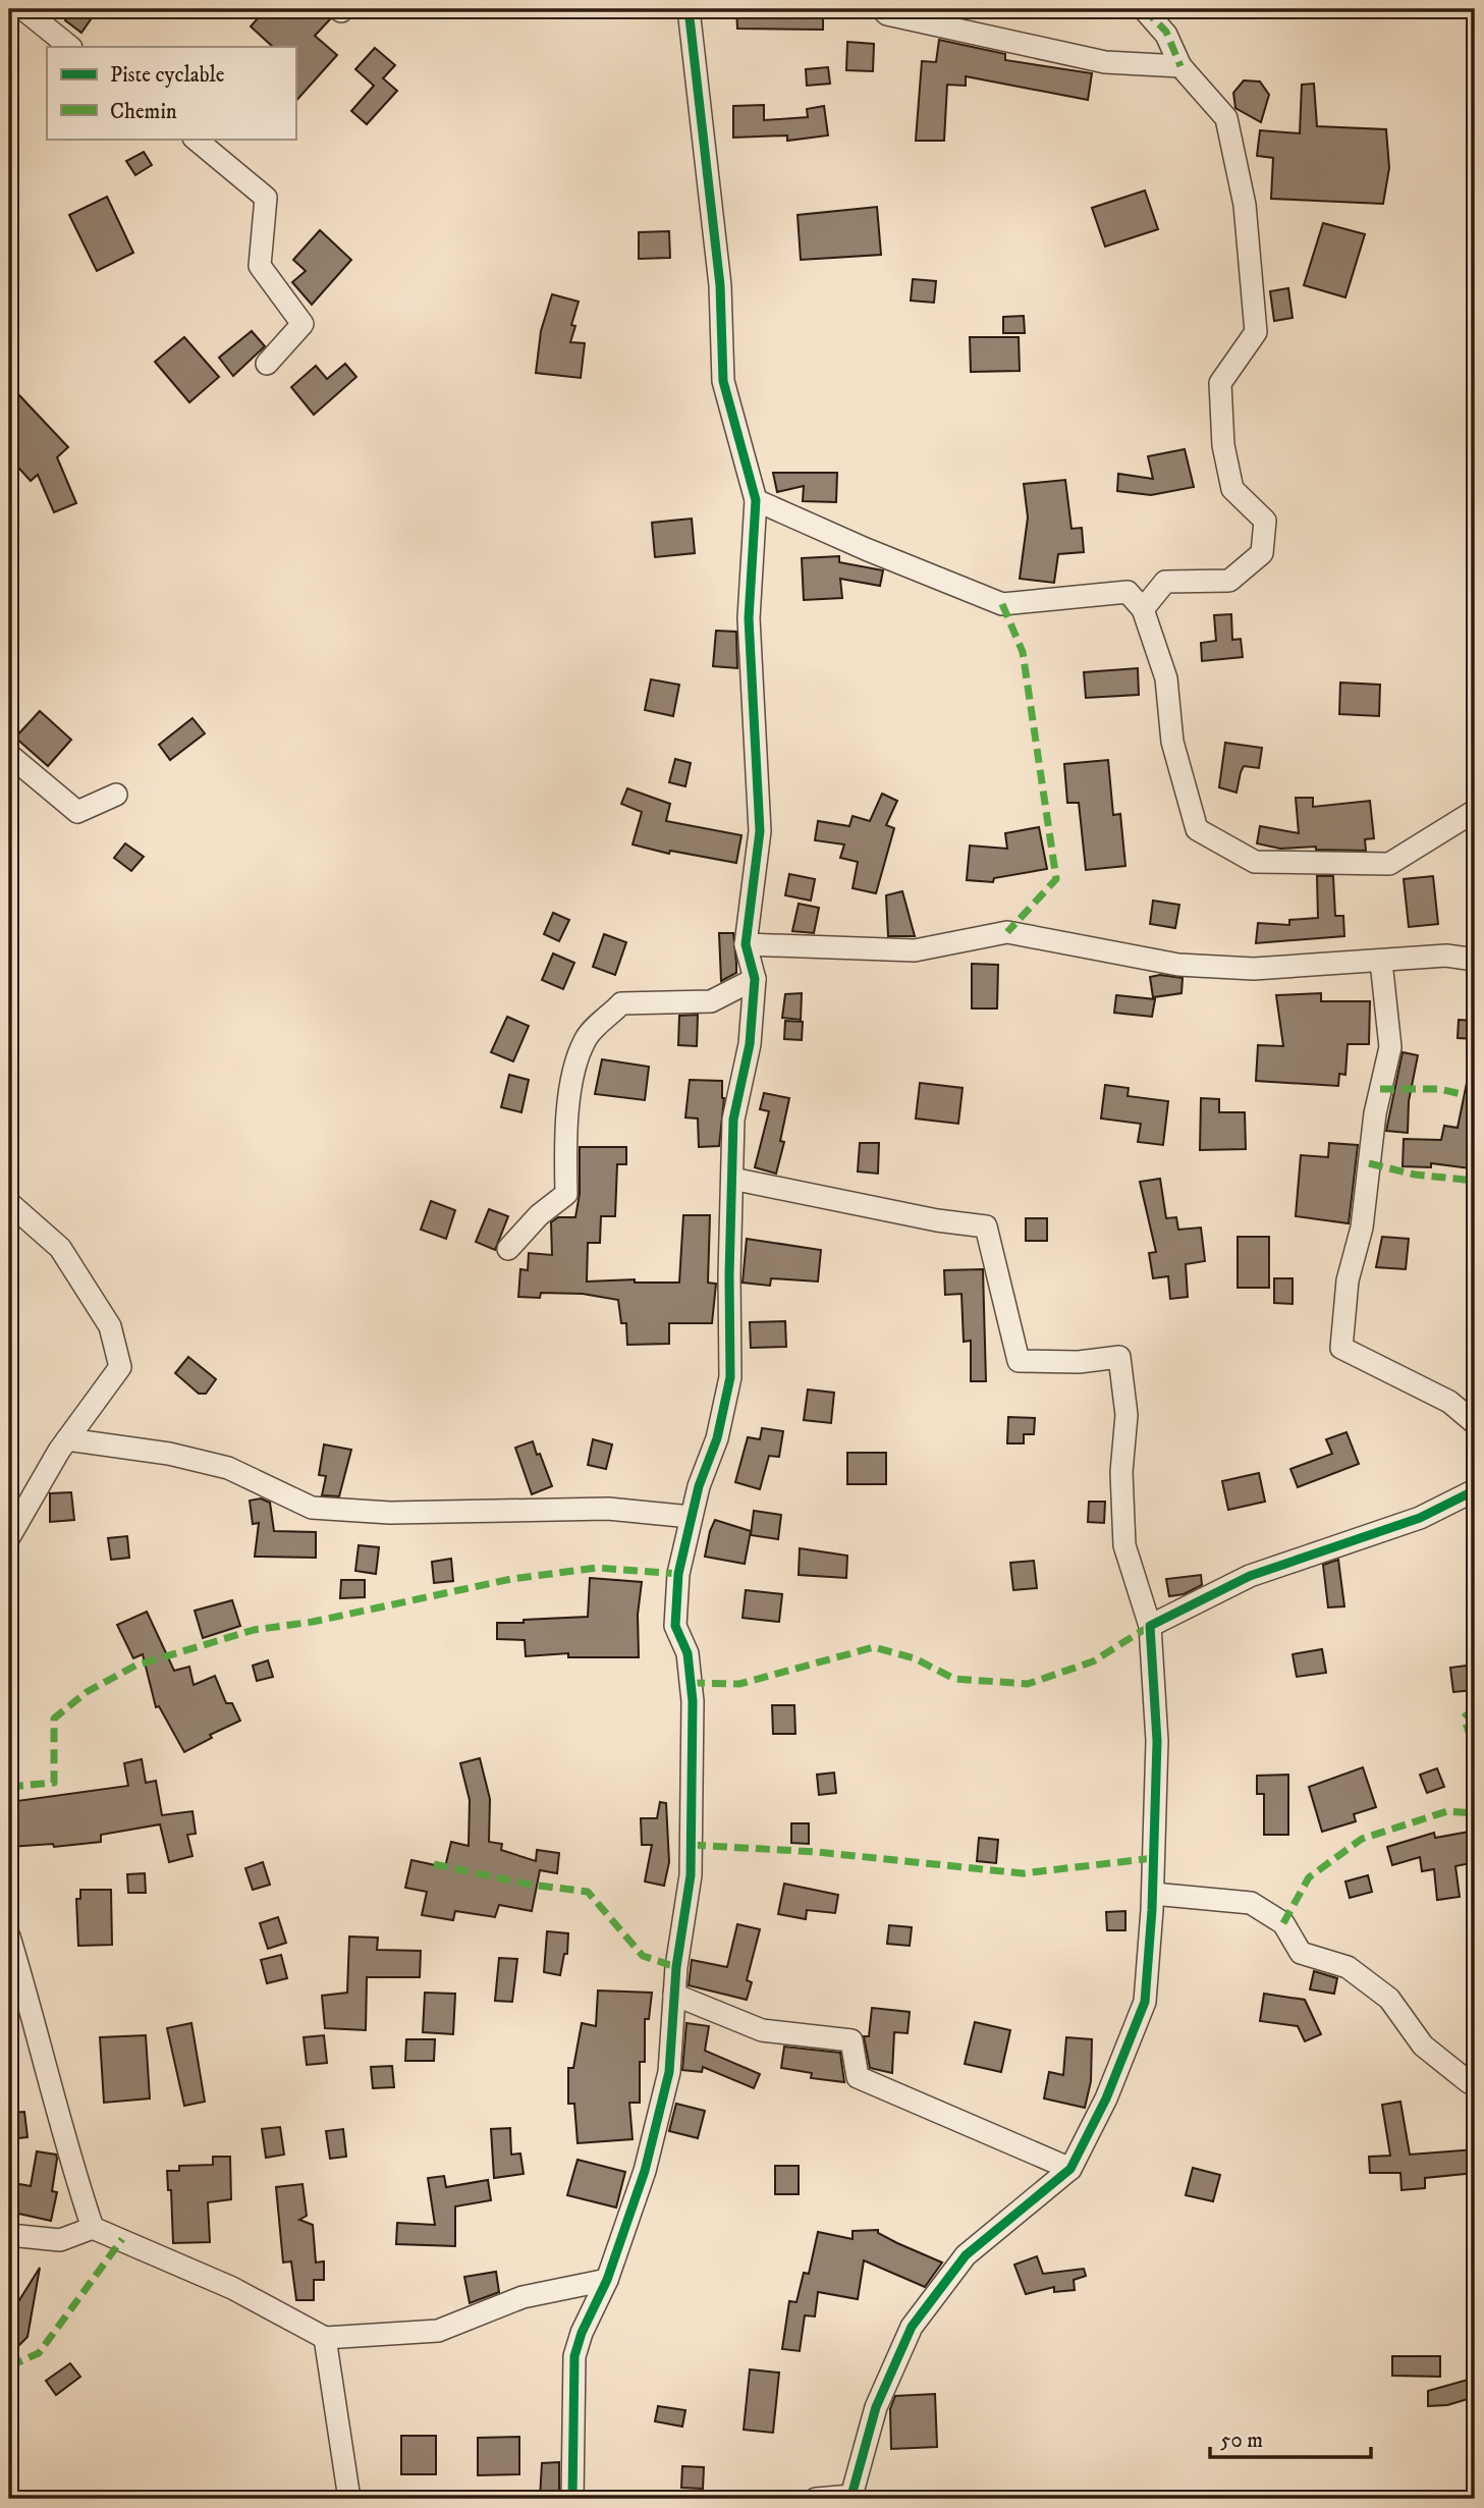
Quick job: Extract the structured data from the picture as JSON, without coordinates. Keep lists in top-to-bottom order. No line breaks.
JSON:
{"legend":["Piste cyclable","Chemin"],"scale_bar":"50 m"}
